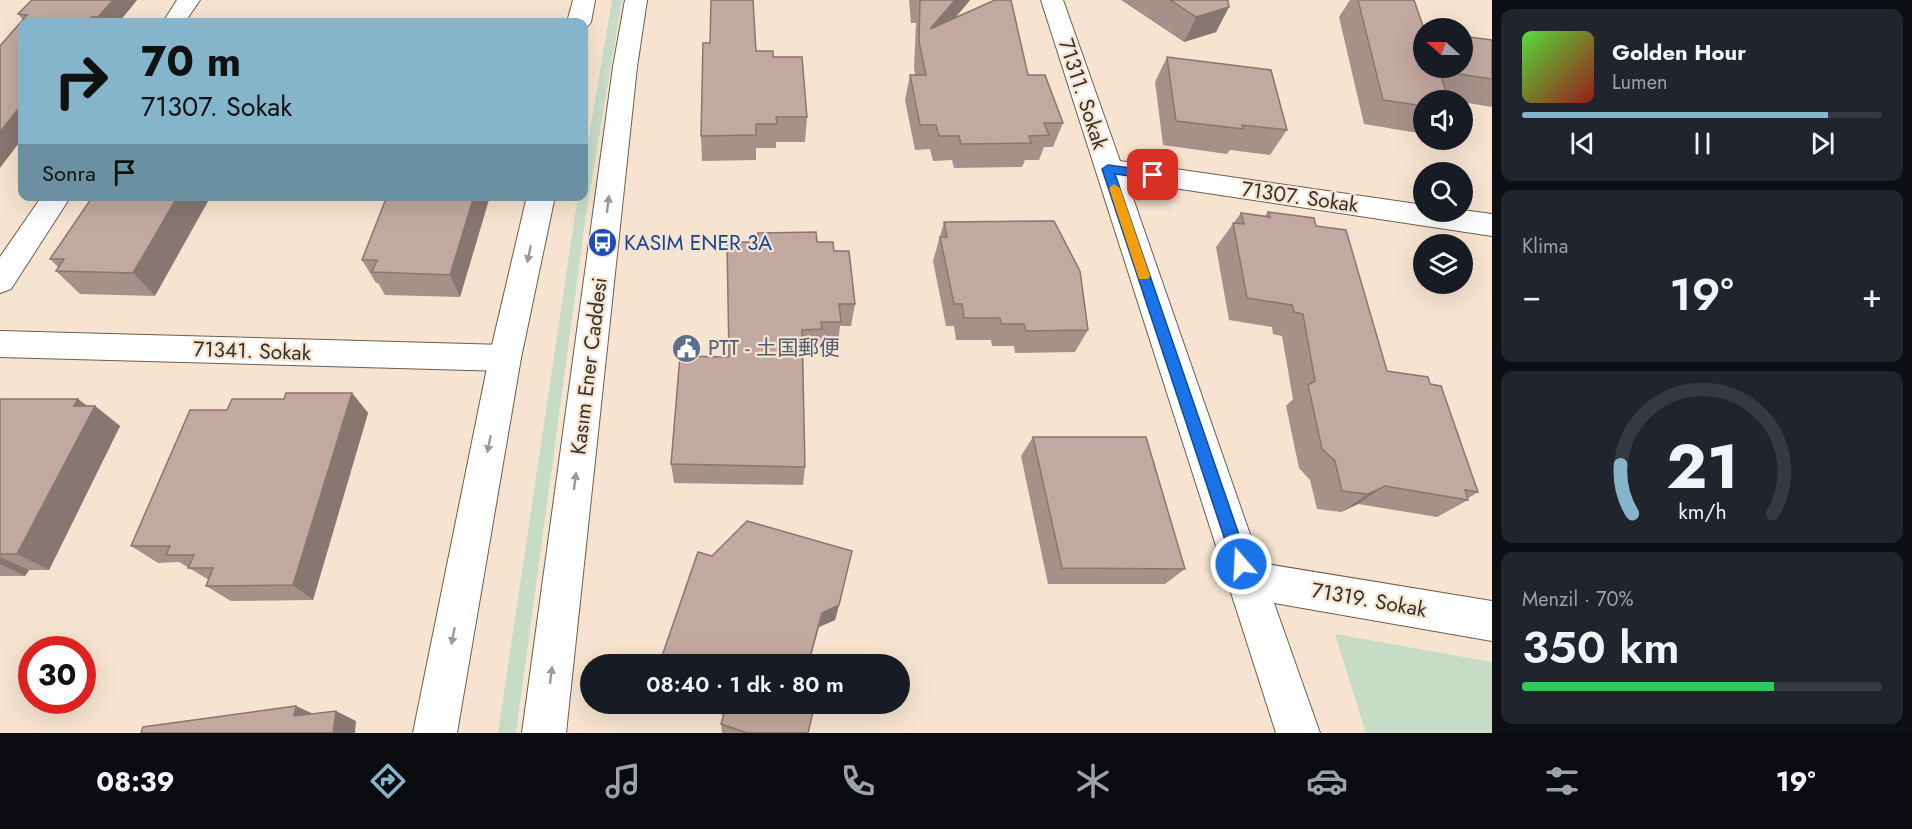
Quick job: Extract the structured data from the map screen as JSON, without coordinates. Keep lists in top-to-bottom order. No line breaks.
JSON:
{"streets":{"street":["71311. Sokak","71307. Sokak","71341. Sokak","Kasım Ener Caddesi","71319. Sokak"]},"crossings":[["71311. Sokak","71307. Sokak"],["71311. Sokak","71319. Sokak"]],"places":{"bus stop":["KASIM ENER 3A"],"public building":["PTT - 土国郵便"]},"north":"left","page":{"turn":["70 m","71307. Sokak"],"song":["Golden Hour","Lumen"],"then":"Sonra","tile":["Klima",["Menzil · 70%","350 km"]],"heat":["−","19°","+"],"limit":"30","trip":"08:40 · 1 dk · 80 m","tabs":["08:39","19°"],"gauge":["21","km/h"]}}
